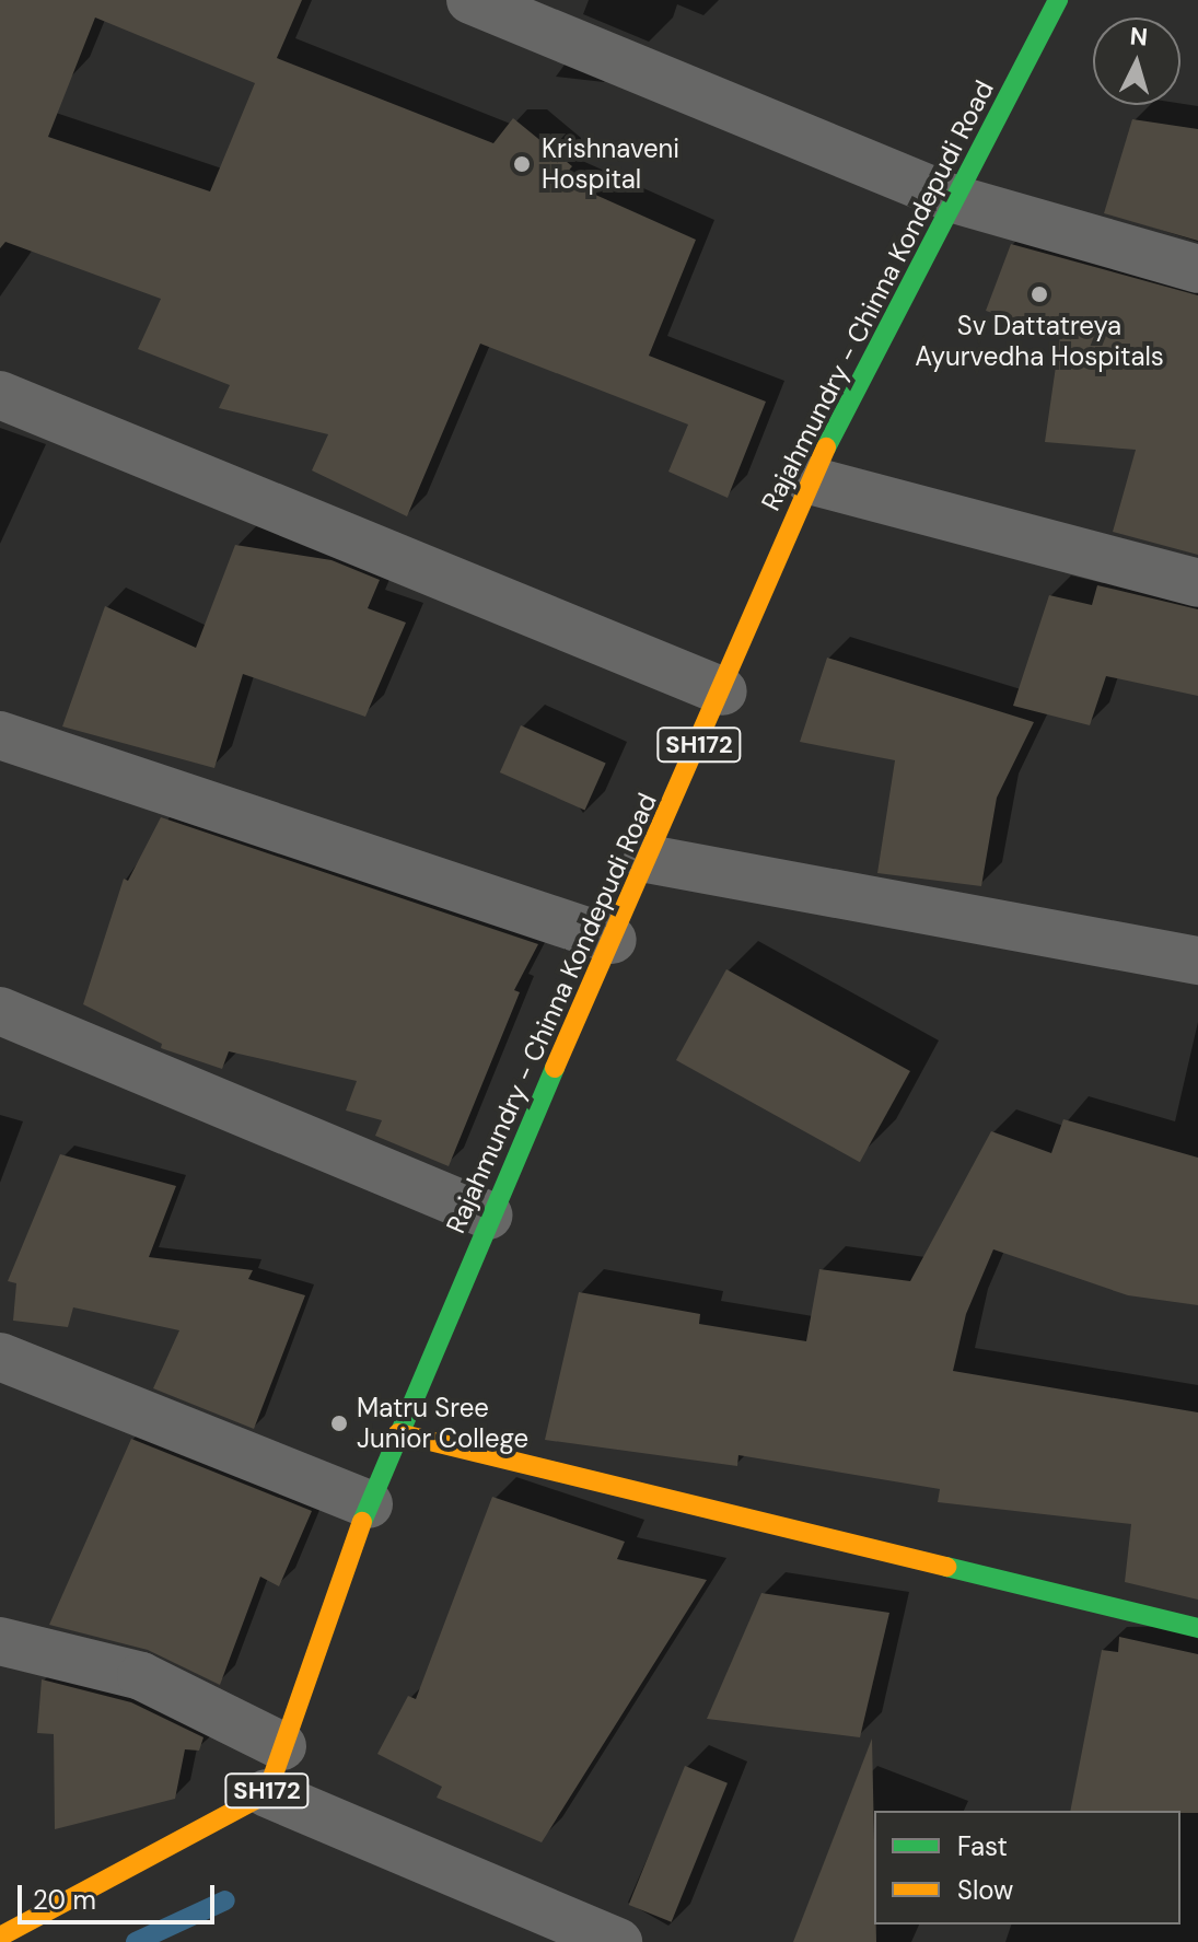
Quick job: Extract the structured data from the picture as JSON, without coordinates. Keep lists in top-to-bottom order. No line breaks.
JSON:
{"streets":{"main road":["Rajahmundry - Chinna Kondepudi Road","SH172"]},"crossings":[["Rajahmundry - Chinna Kondepudi Road","SH172"]],"places":["Krishnaveni Hospital","Sv Dattatreya Ayurvedha Hospitals","Matru Sree Junior College"],"legend":["Fast","Slow"],"scale_bar":"20 m","north":"top"}
